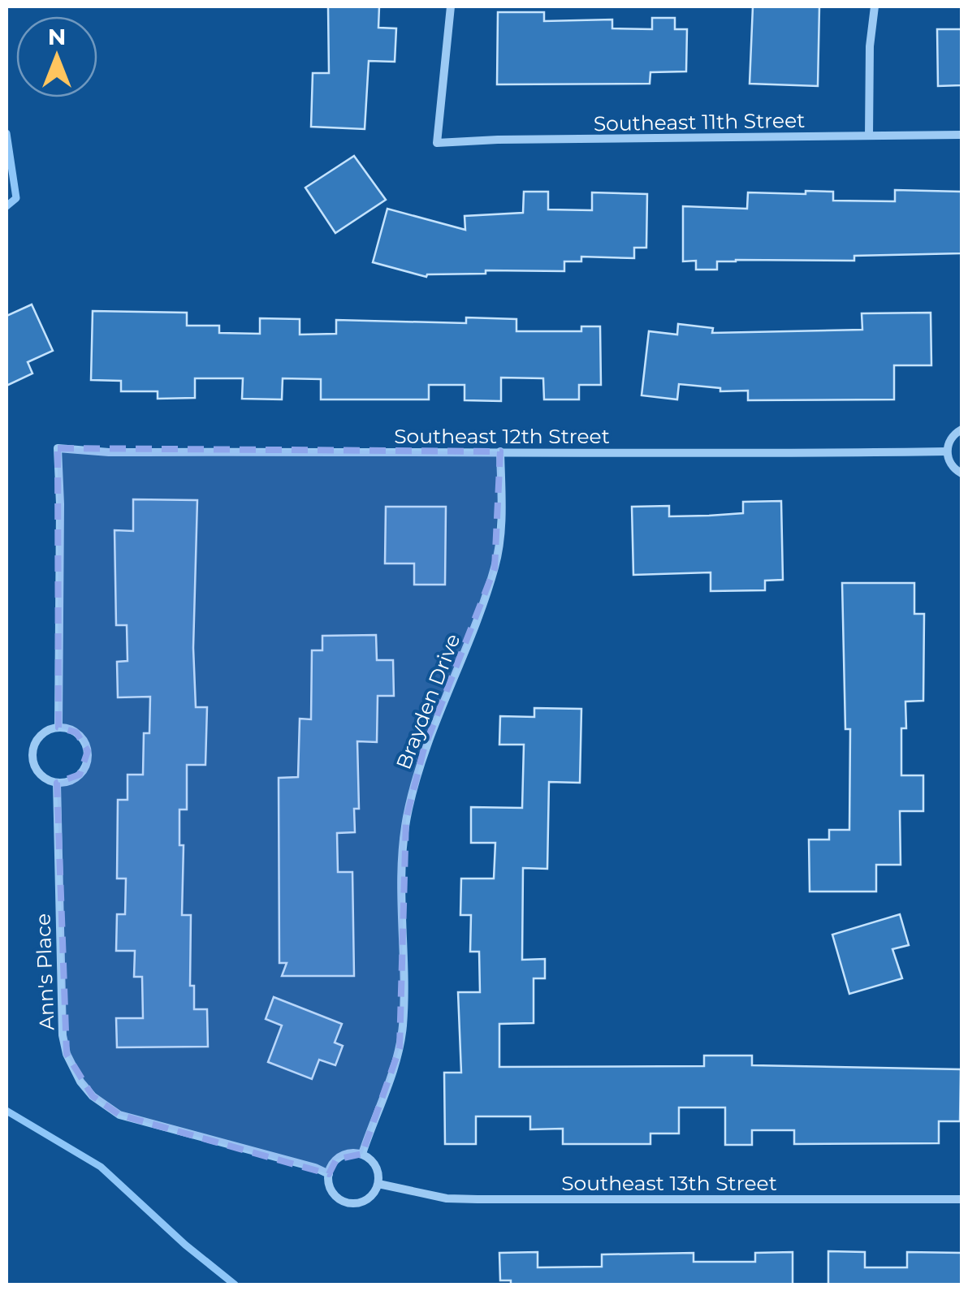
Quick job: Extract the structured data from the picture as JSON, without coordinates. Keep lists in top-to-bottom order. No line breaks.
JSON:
{"streets":{"street":["Southeast 11th Street","Southeast 12th Street","Brayden Drive","Ann's Place","Southeast 13th Street"]},"crossings":[["Southeast 12th Street","Brayden Drive"],["Southeast 12th Street","Ann's Place"],["Brayden Drive","Ann's Place"],["Brayden Drive","Southeast 13th Street"],["Ann's Place","Southeast 13th Street"]],"north":"top"}
